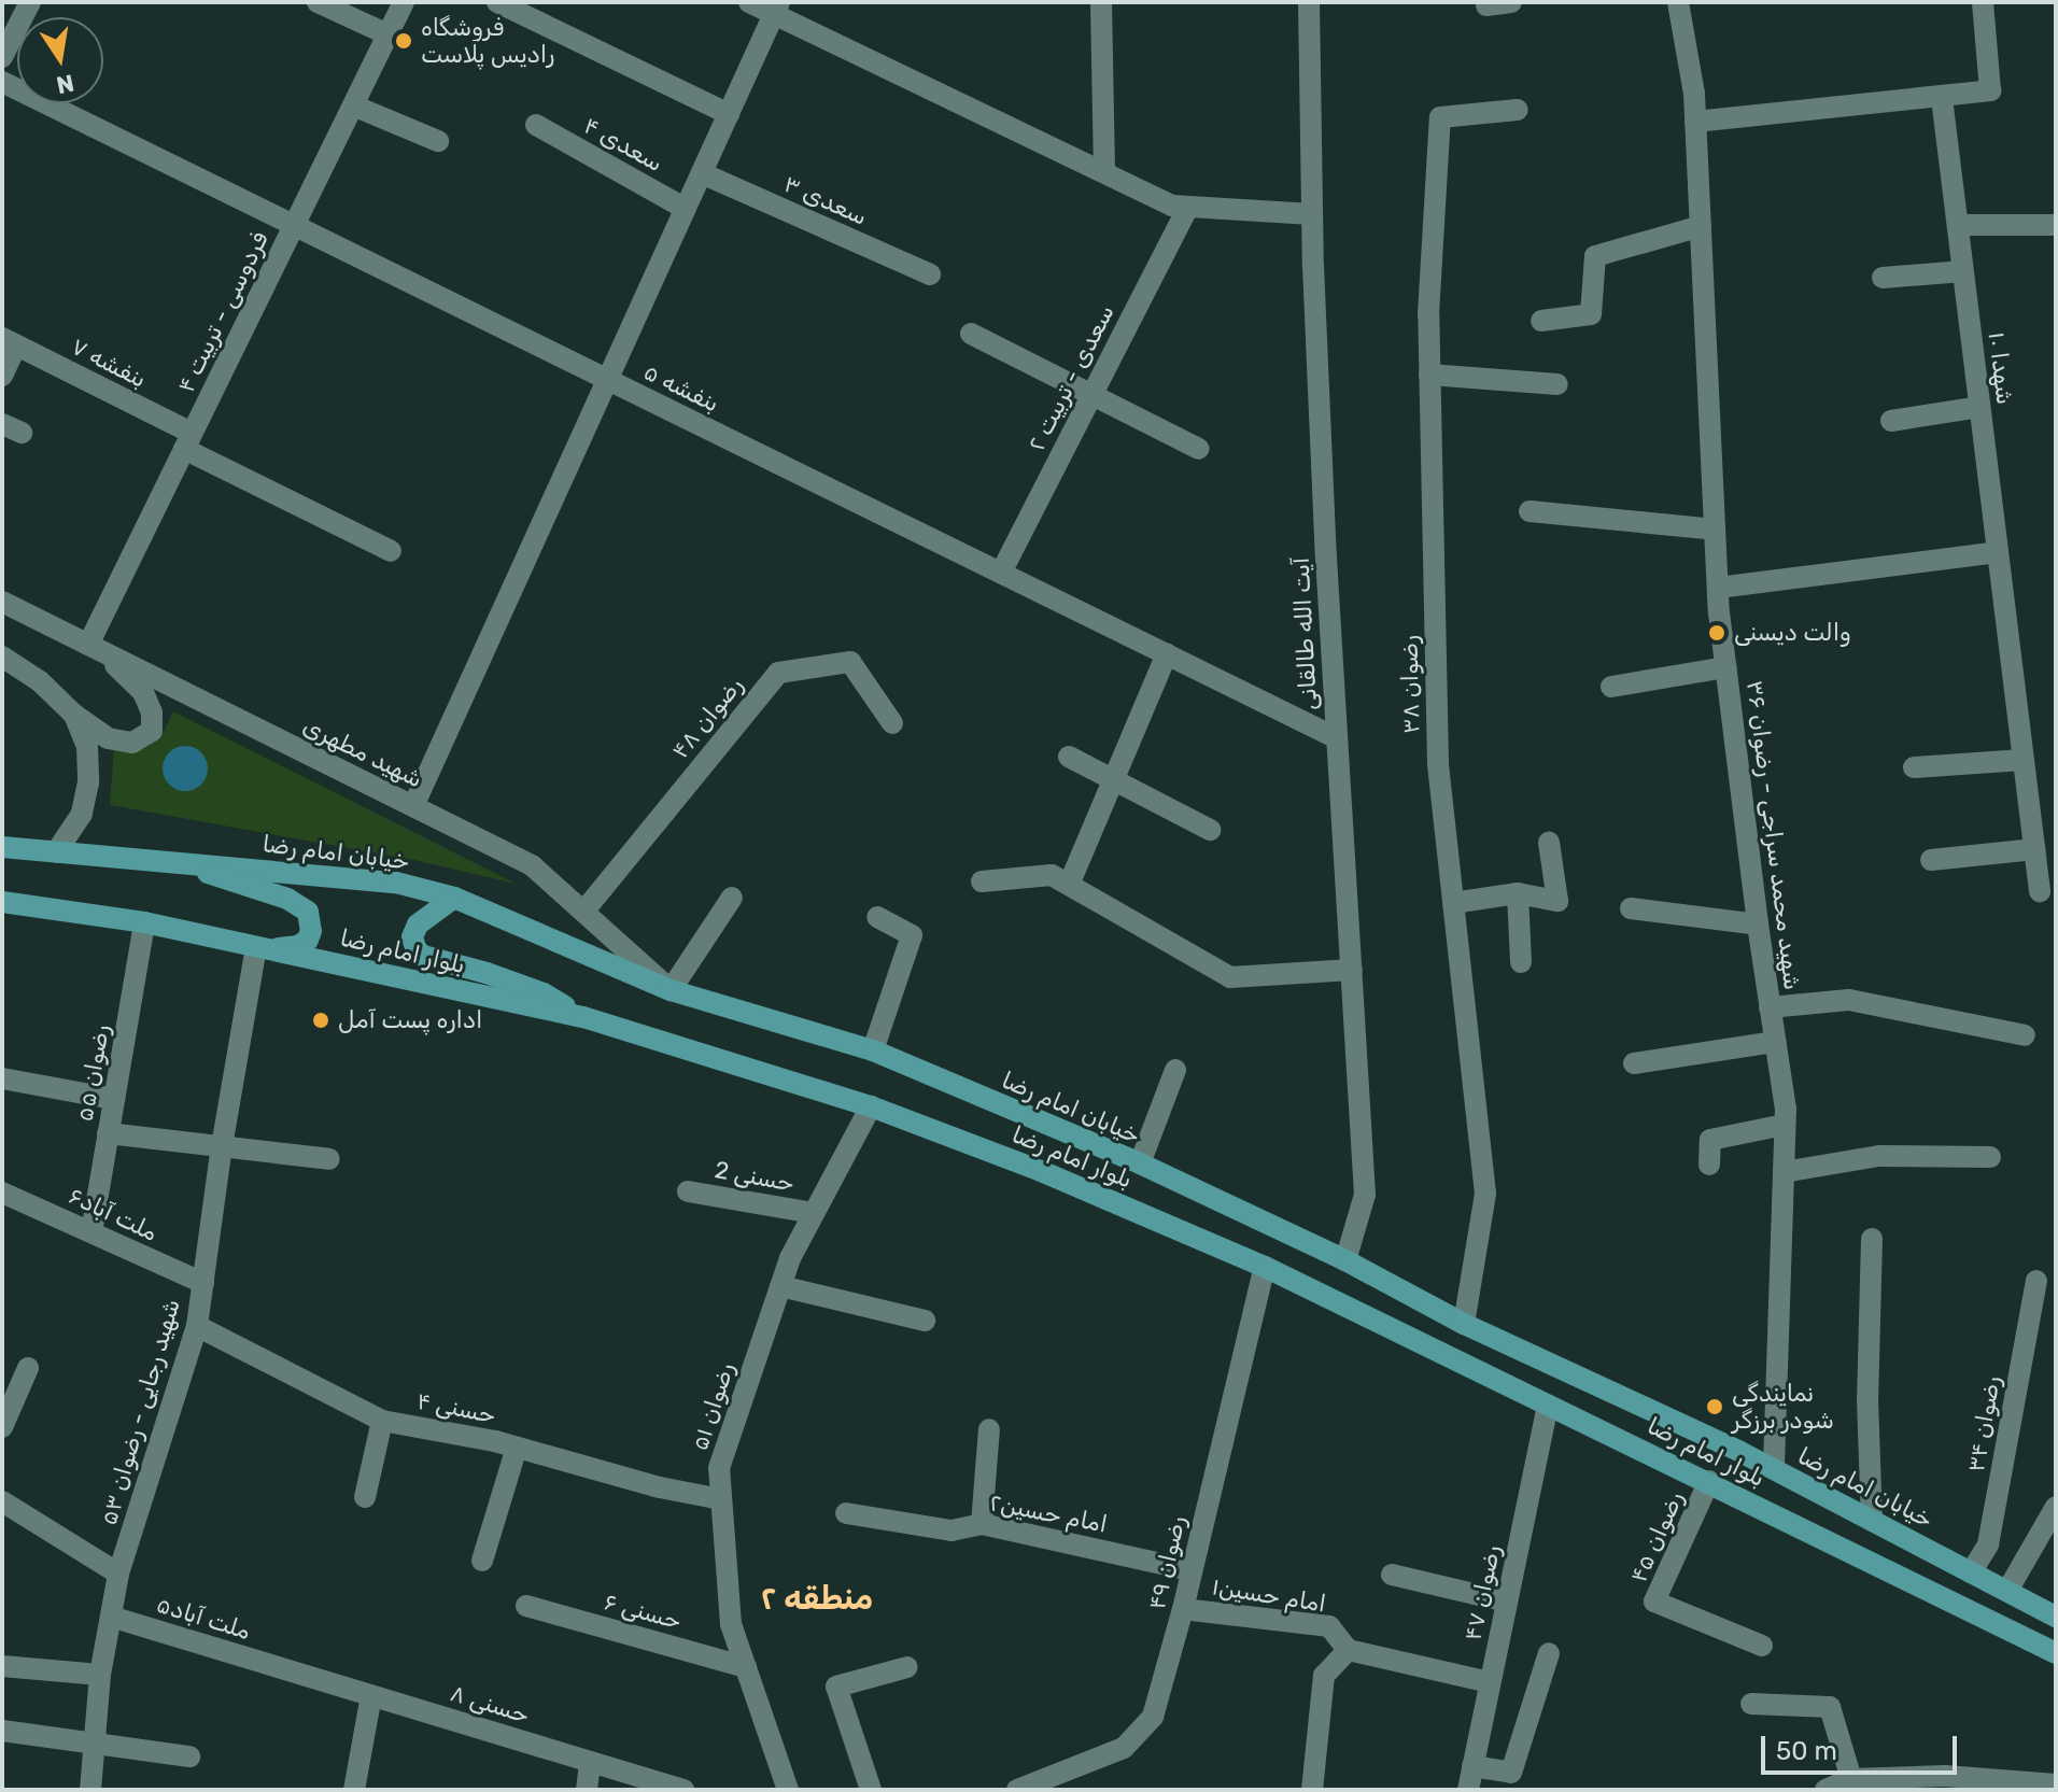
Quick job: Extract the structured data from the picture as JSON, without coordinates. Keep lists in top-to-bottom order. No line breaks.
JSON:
{"streets":{"main road":["خیابان امام رضا","بلوار امام رضا"],"street":["سعدی ۴","سعدی ۳","فردوسی - تربیت ۴","بنفشه ۷","شهدا ۱۰","سعدی - تربیت ۲","بنفشه ۵","آیت الله طالقانی","رضوان ۳۸","رضوان ۴۸","شهید مطهری","شهید محمد سراجی - رضوان ۳۶","رضوان ۵۵","حسنی 2","ملت آباد۶","رضوان ۵۱","حسنی ۴","شهید رجایی - رضوان ۵۳","رضوان ۳۴","امام حسین۲","رضوان ۴۵","رضوان ۴۹","رضوان ۴۷","امام حسین۱","حسنی ۶","ملت آباد۵","حسنی ۸"]},"crossings":[["فردوسی - تربیت ۴","بنفشه ۷"],["فردوسی - تربیت ۴","بنفشه ۵"],["فردوسی - تربیت ۴","شهید مطهری"],["سعدی - تربیت ۲","بنفشه ۵"],["بنفشه ۵","آیت الله طالقانی"],["آیت الله طالقانی","خیابان امام رضا"],["رضوان ۳۸","خیابان امام رضا"],["رضوان ۴۸","شهید مطهری"],["شهید مطهری","خیابان امام رضا"],["شهید محمد سراجی - رضوان ۳۶","خیابان امام رضا"],["خیابان امام رضا","رضوان ۳۴"],["بلوار امام رضا","رضوان ۵۵"],["بلوار امام رضا","رضوان ۵۱"],["بلوار امام رضا","شهید رجایی - رضوان ۵۳"],["بلوار امام رضا","رضوان ۴۵"],["بلوار امام رضا","رضوان ۴۹"],["بلوار امام رضا","رضوان ۴۷"],["رضوان ۵۵","ملت آباد۶"],["حسنی 2","رضوان ۵۱"],["ملت آباد۶","شهید رجایی - رضوان ۵۳"],["رضوان ۵۱","حسنی ۴"],["رضوان ۵۱","حسنی ۶"],["حسنی ۴","شهید رجایی - رضوان ۵۳"],["شهید رجایی - رضوان ۵۳","ملت آباد۵"],["امام حسین۲","رضوان ۴۹"],["رضوان ۴۹","امام حسین۱"],["رضوان ۴۷","امام حسین۱"],["ملت آباد۵","حسنی ۸"]],"districts":["منطقه ۲"],"places":["فروشگاه رادیس پلاست","والت دیسنی","اداره پست آمل","نمایندگی شودر برزگر"],"scale_bar":"50 m","north":"bottom"}
